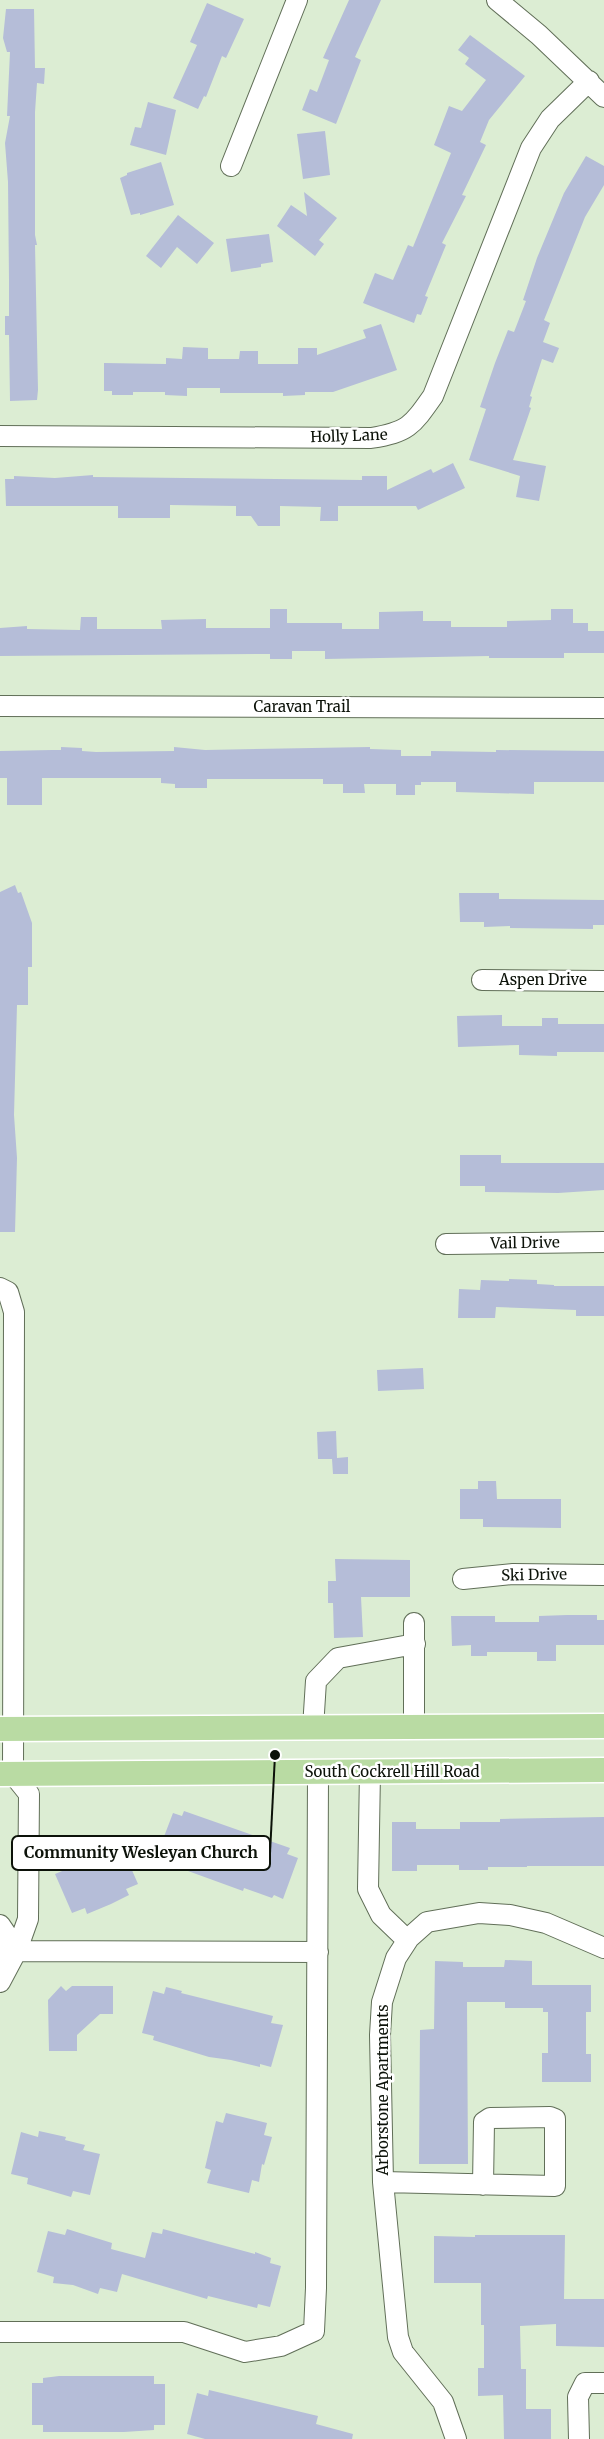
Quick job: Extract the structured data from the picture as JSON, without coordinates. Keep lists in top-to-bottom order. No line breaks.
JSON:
{"streets":{"main road":["South Cockrell Hill Road"],"street":["Holly Lane","Caravan Trail","Aspen Drive","Vail Drive","Ski Drive","Arborstone Apartments"]},"places":["Community Wesleyan Church"]}
